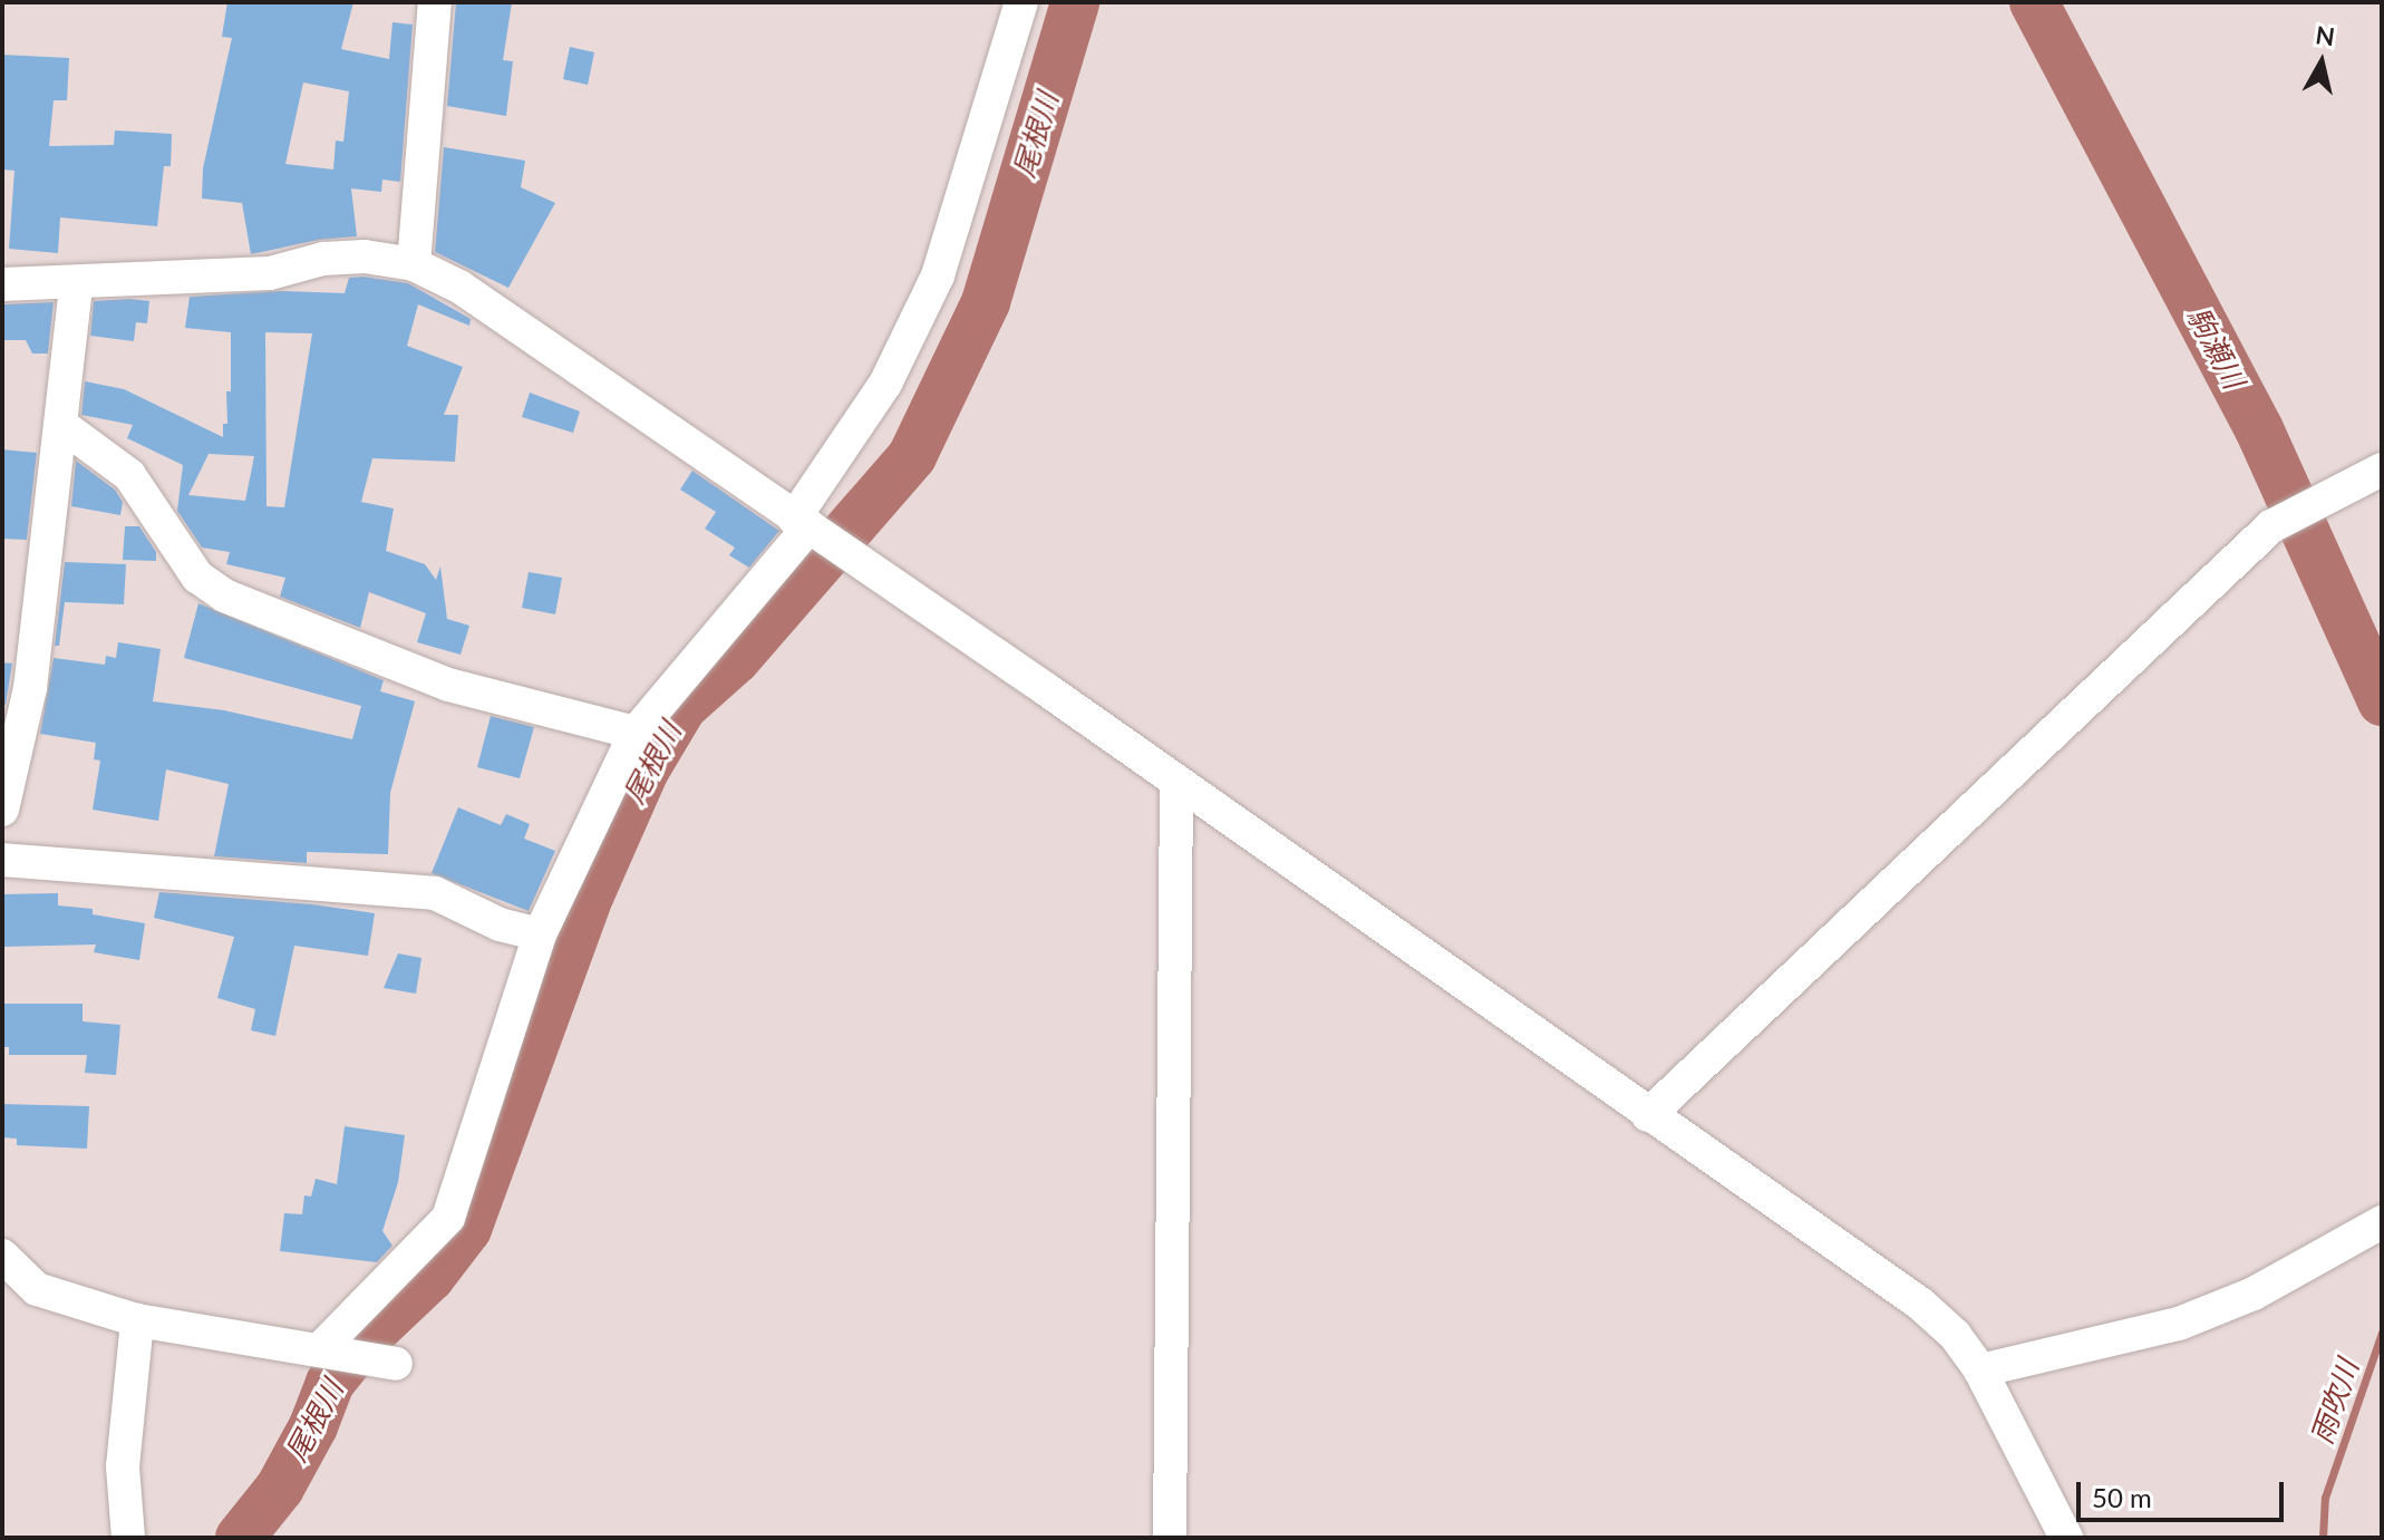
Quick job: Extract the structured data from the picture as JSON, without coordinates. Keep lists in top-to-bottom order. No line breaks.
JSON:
{"water":["尾根川","駒瀬川","雨吹川"],"scale_bar":"50 m","north":"top"}
